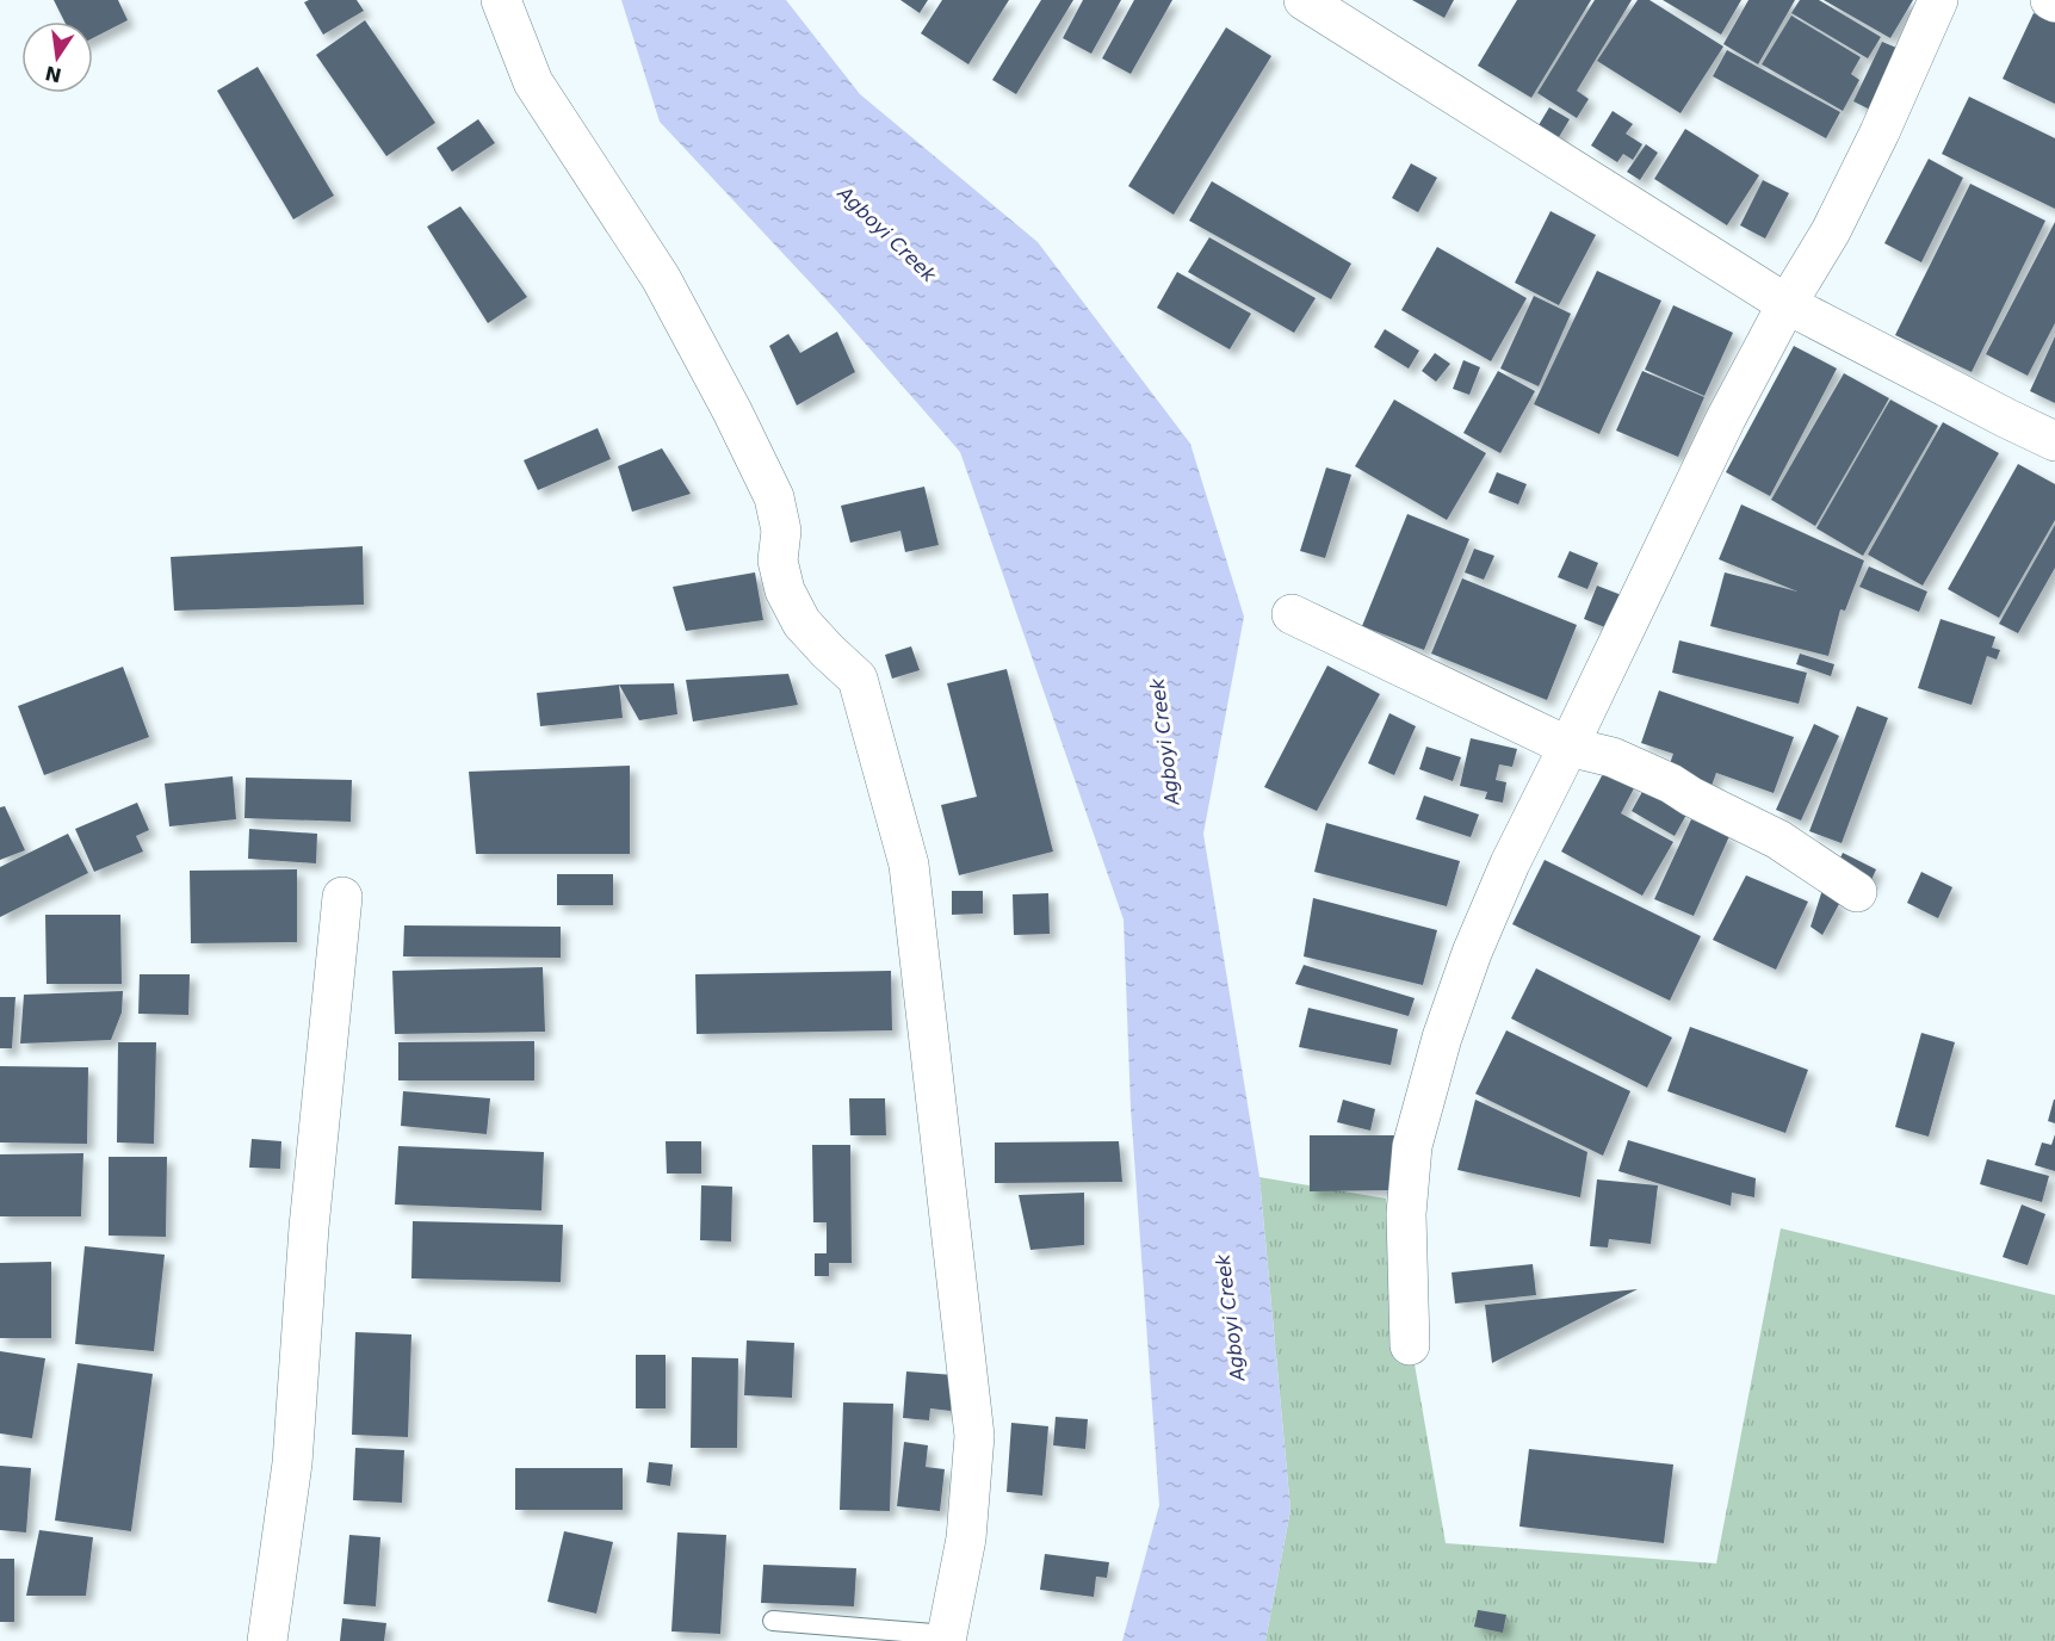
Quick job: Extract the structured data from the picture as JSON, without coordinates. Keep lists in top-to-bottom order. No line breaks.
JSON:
{"water":["Agboyi Creek"],"north":"bottom"}
